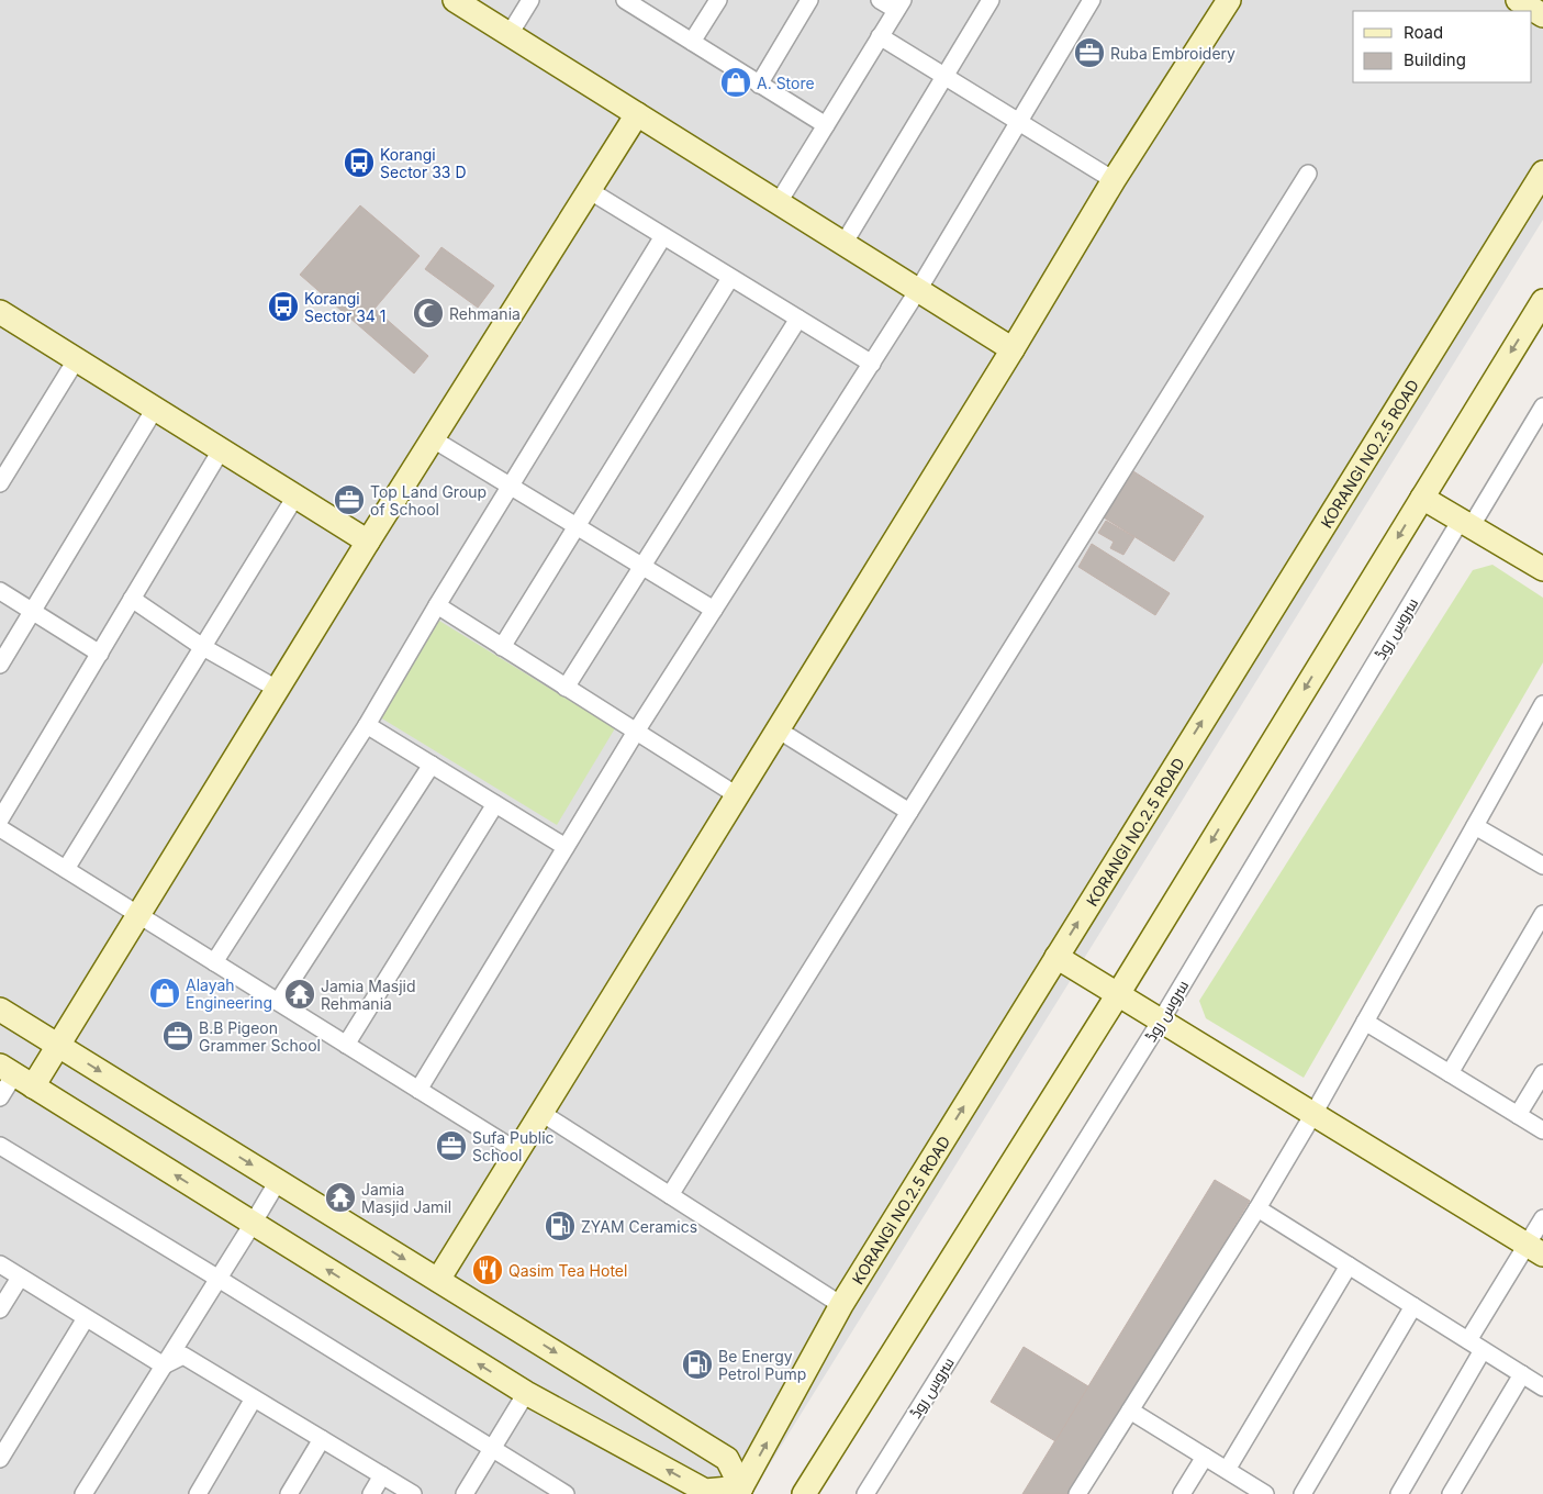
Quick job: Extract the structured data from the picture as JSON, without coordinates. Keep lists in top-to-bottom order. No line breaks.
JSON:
{"streets":{"street":["KORANGI NO.2.5 ROAD","سروس روڈ"]},"places":{"office":["Ruba Embroidery","Top Land Group of School","B.B Pigeon Grammer School","Sufa Public School"],"shop":["A. Store","Alayah Engineering"],"bus stop":["Korangi Sector 33 D","Korangi Sector 34 1"],"mosque":["Rehmania"],"temple":["Jamia Masjid Rehmania","Jamia Masjid Jamil"],"fuel station":["ZYAM Ceramics","Be Energy Petrol Pump"],"restaurant":["Qasim Tea Hotel"]},"legend":["Road","Building"]}
